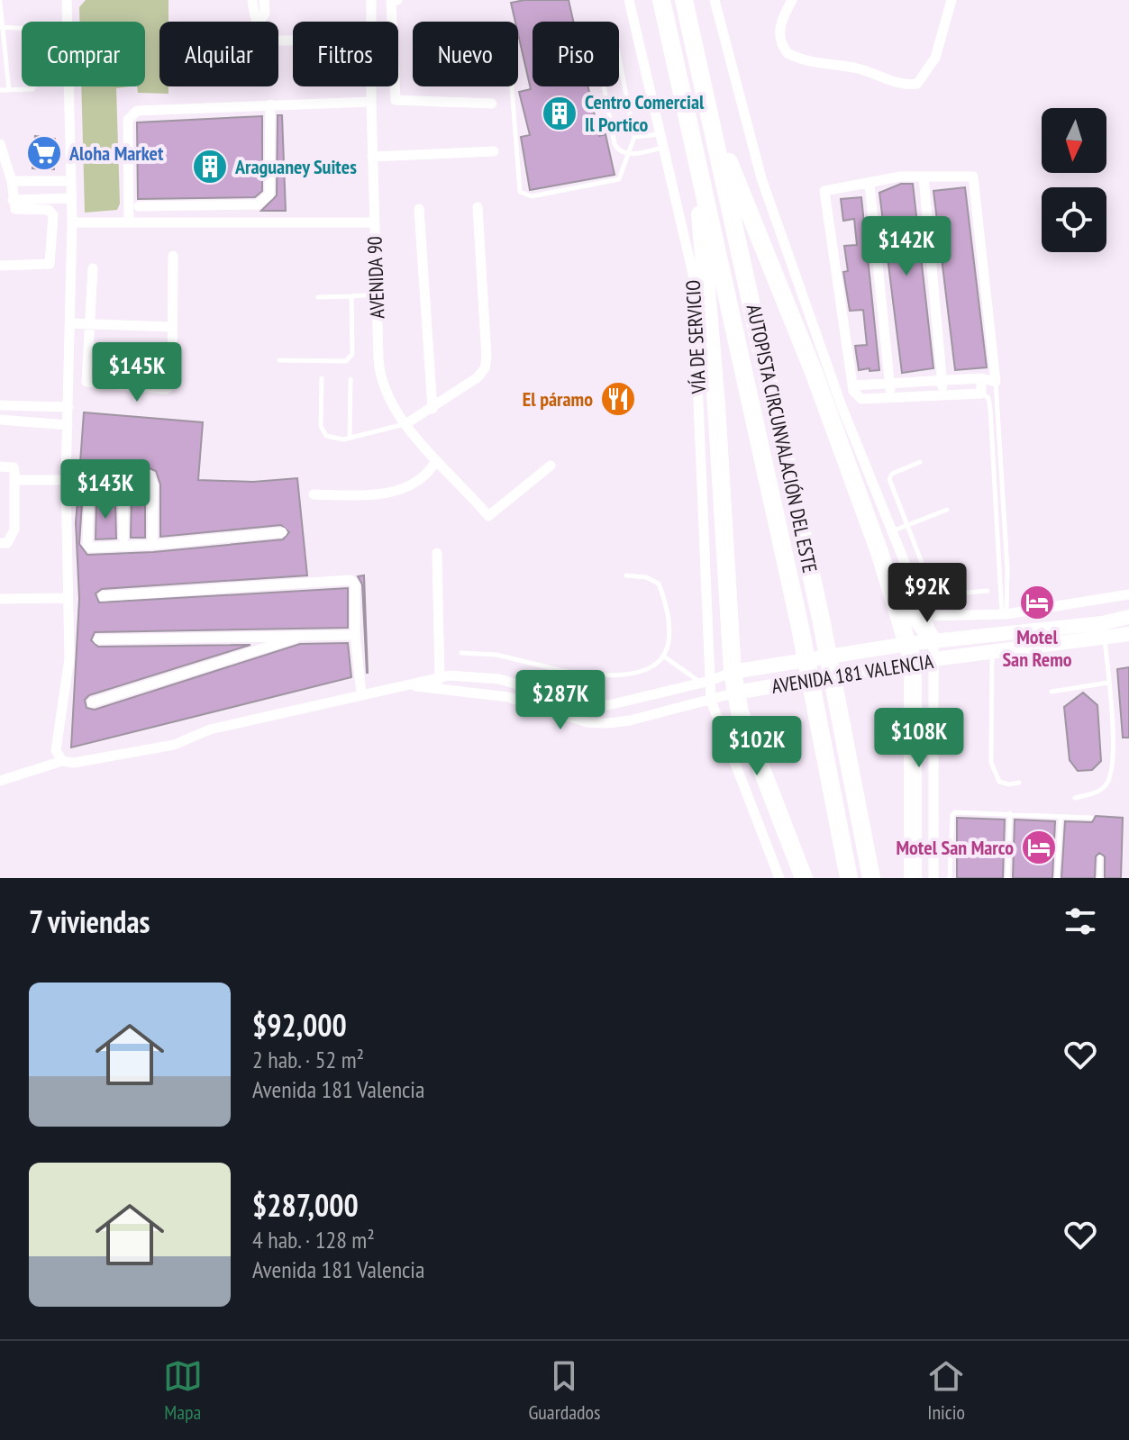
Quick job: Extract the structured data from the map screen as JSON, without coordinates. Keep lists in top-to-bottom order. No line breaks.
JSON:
{"streets":{"highway":["AUTOPISTA CIRCUNVALACIÓN DEL ESTE"],"street":["AVENIDA 90","VÍA DE SERVICIO","AVENIDA 181 VALENCIA"]},"crossings":[["VÍA DE SERVICIO","AVENIDA 181 VALENCIA"]],"places":{"building":["Centro Comercial Il Portico","Araguaney Suites"],"supermarket":["Aloha Market"],"restaurant":["El páramo"],"hotel":["Motel San Remo","Motel San Marco"]},"north":"bottom","page":{"chip":["Comprar","Alquilar","Filtros","Nuevo","Piso"],"price":["$142K","$145K","$143K","$92K","$287K","$108K","$102K"],"heading":"7 viviendas","list":[{"name":"$92,000","note":"2 hab. · 52 m² · Avenida 181 Valencia"},{"name":"$287,000","note":"4 hab. · 128 m² · Avenida 181 Valencia"}],"tabs":["Mapa","Guardados","Inicio"]}}
